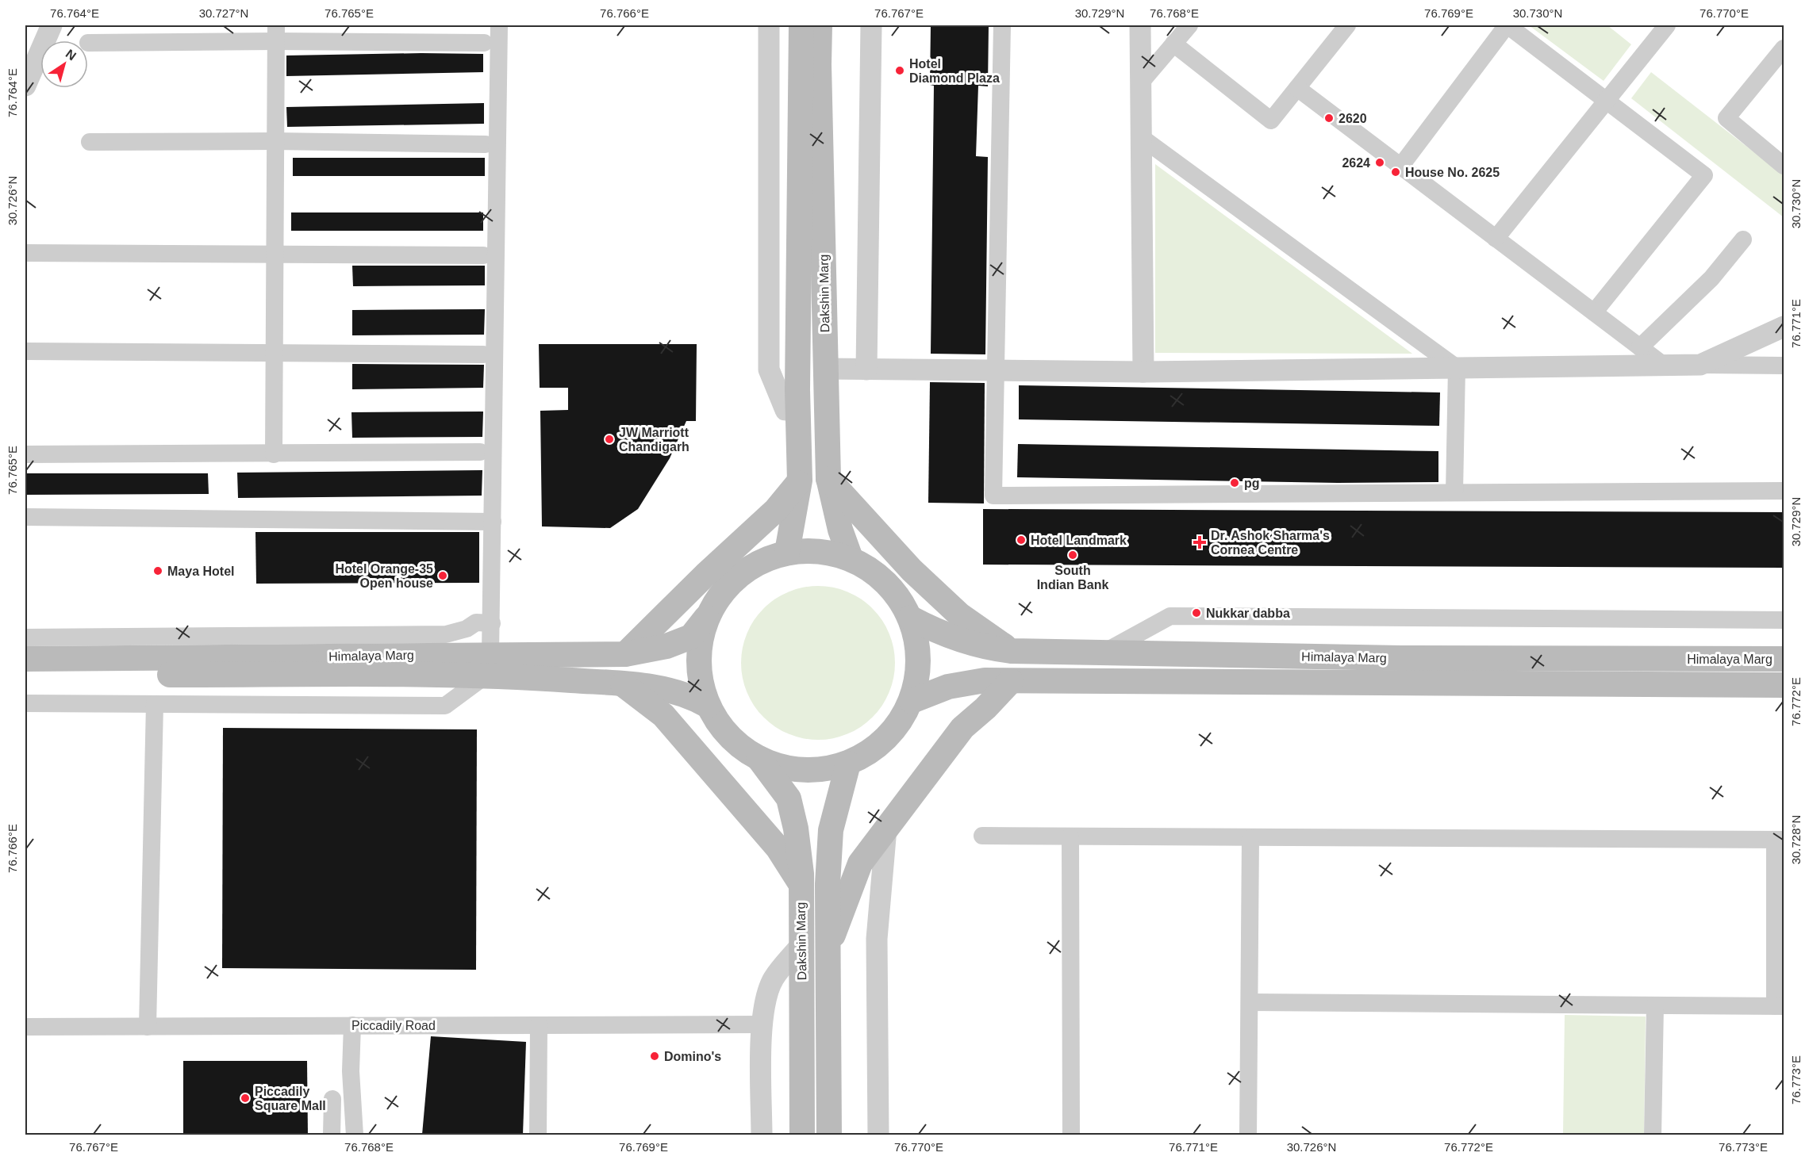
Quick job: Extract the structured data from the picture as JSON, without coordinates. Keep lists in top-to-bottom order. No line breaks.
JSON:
{"streets":{"main road":["Dakshin Marg","Himalaya Marg"],"street":["Piccadily Road"]},"places":{"other":["Hotel Diamond Plaza","2620","2624","House No. 2625","JW Marriott Chandigarh","pg","Hotel Landmark","South Indian Bank","Maya Hotel","Hotel Orange-35 Open house","Nukkar dabba","Domino's","Piccadily Square Mall"],"health":["Dr. Ashok Sharma's Cornea Centre"]},"north":"top right","coordinates":["76.764°E","30.727°N","76.765°E","76.766°E","76.767°E","30.729°N","76.768°E","76.769°E","30.730°N","76.770°E","30.726°N","76.771°E","76.772°E","30.728°N","76.773°E"]}
